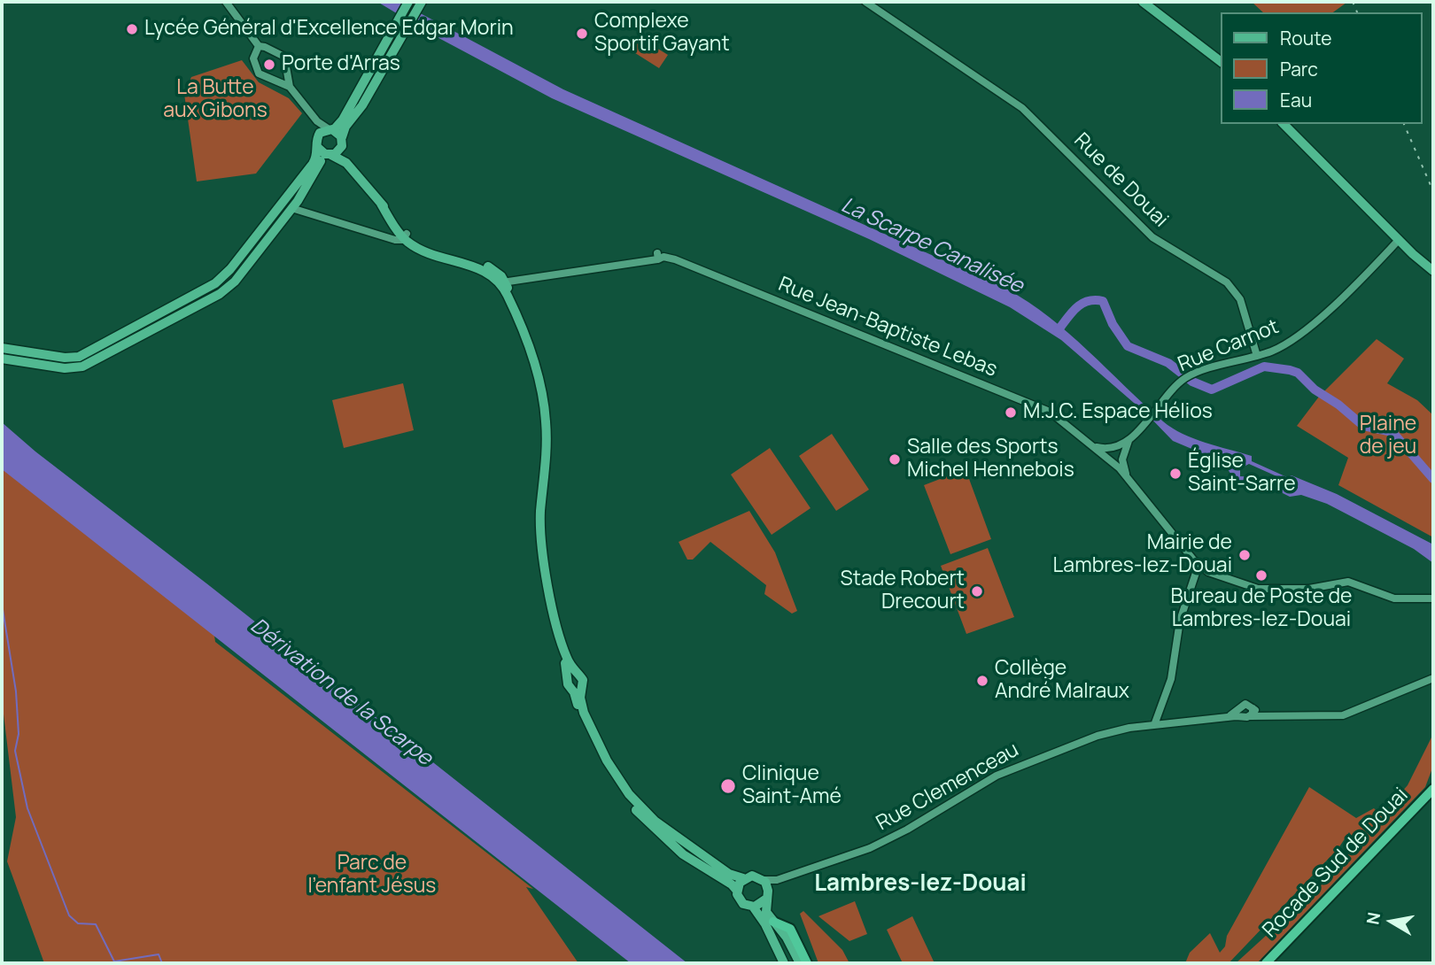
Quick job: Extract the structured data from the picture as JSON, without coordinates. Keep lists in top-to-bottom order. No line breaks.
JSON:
{"streets":{"highway":["Rocade Sud de Douai"],"street":["Rue de Douai","Rue Jean-Baptiste Lebas","Rue Carnot","Rue Clemenceau"]},"crossings":[["Rue de Douai","Rue Carnot"],["Rue Jean-Baptiste Lebas","Rue Carnot"]],"districts":["Lambres-lez-Douai"],"water":["La Scarpe Canalisée","Dérivation de la Scarpe"],"parks":["La Butte aux Gibons","Plaine de jeu","Parc de l'enfant Jésus"],"places":["Lycée Général d'Excellence Edgar Morin","Complexe Sportif Gayant","Porte d'Arras","M.J.C. Espace Hélios","Salle des Sports Michel Hennebois","Église Saint-Sarre","Mairie de Lambres-lez-Douai","Bureau de Poste de Lambres-lez-Douai","Stade Robert Drecourt","Collège André Malraux","Clinique Saint-Amé"],"legend":["Route","Parc","Eau"],"north":"left"}
